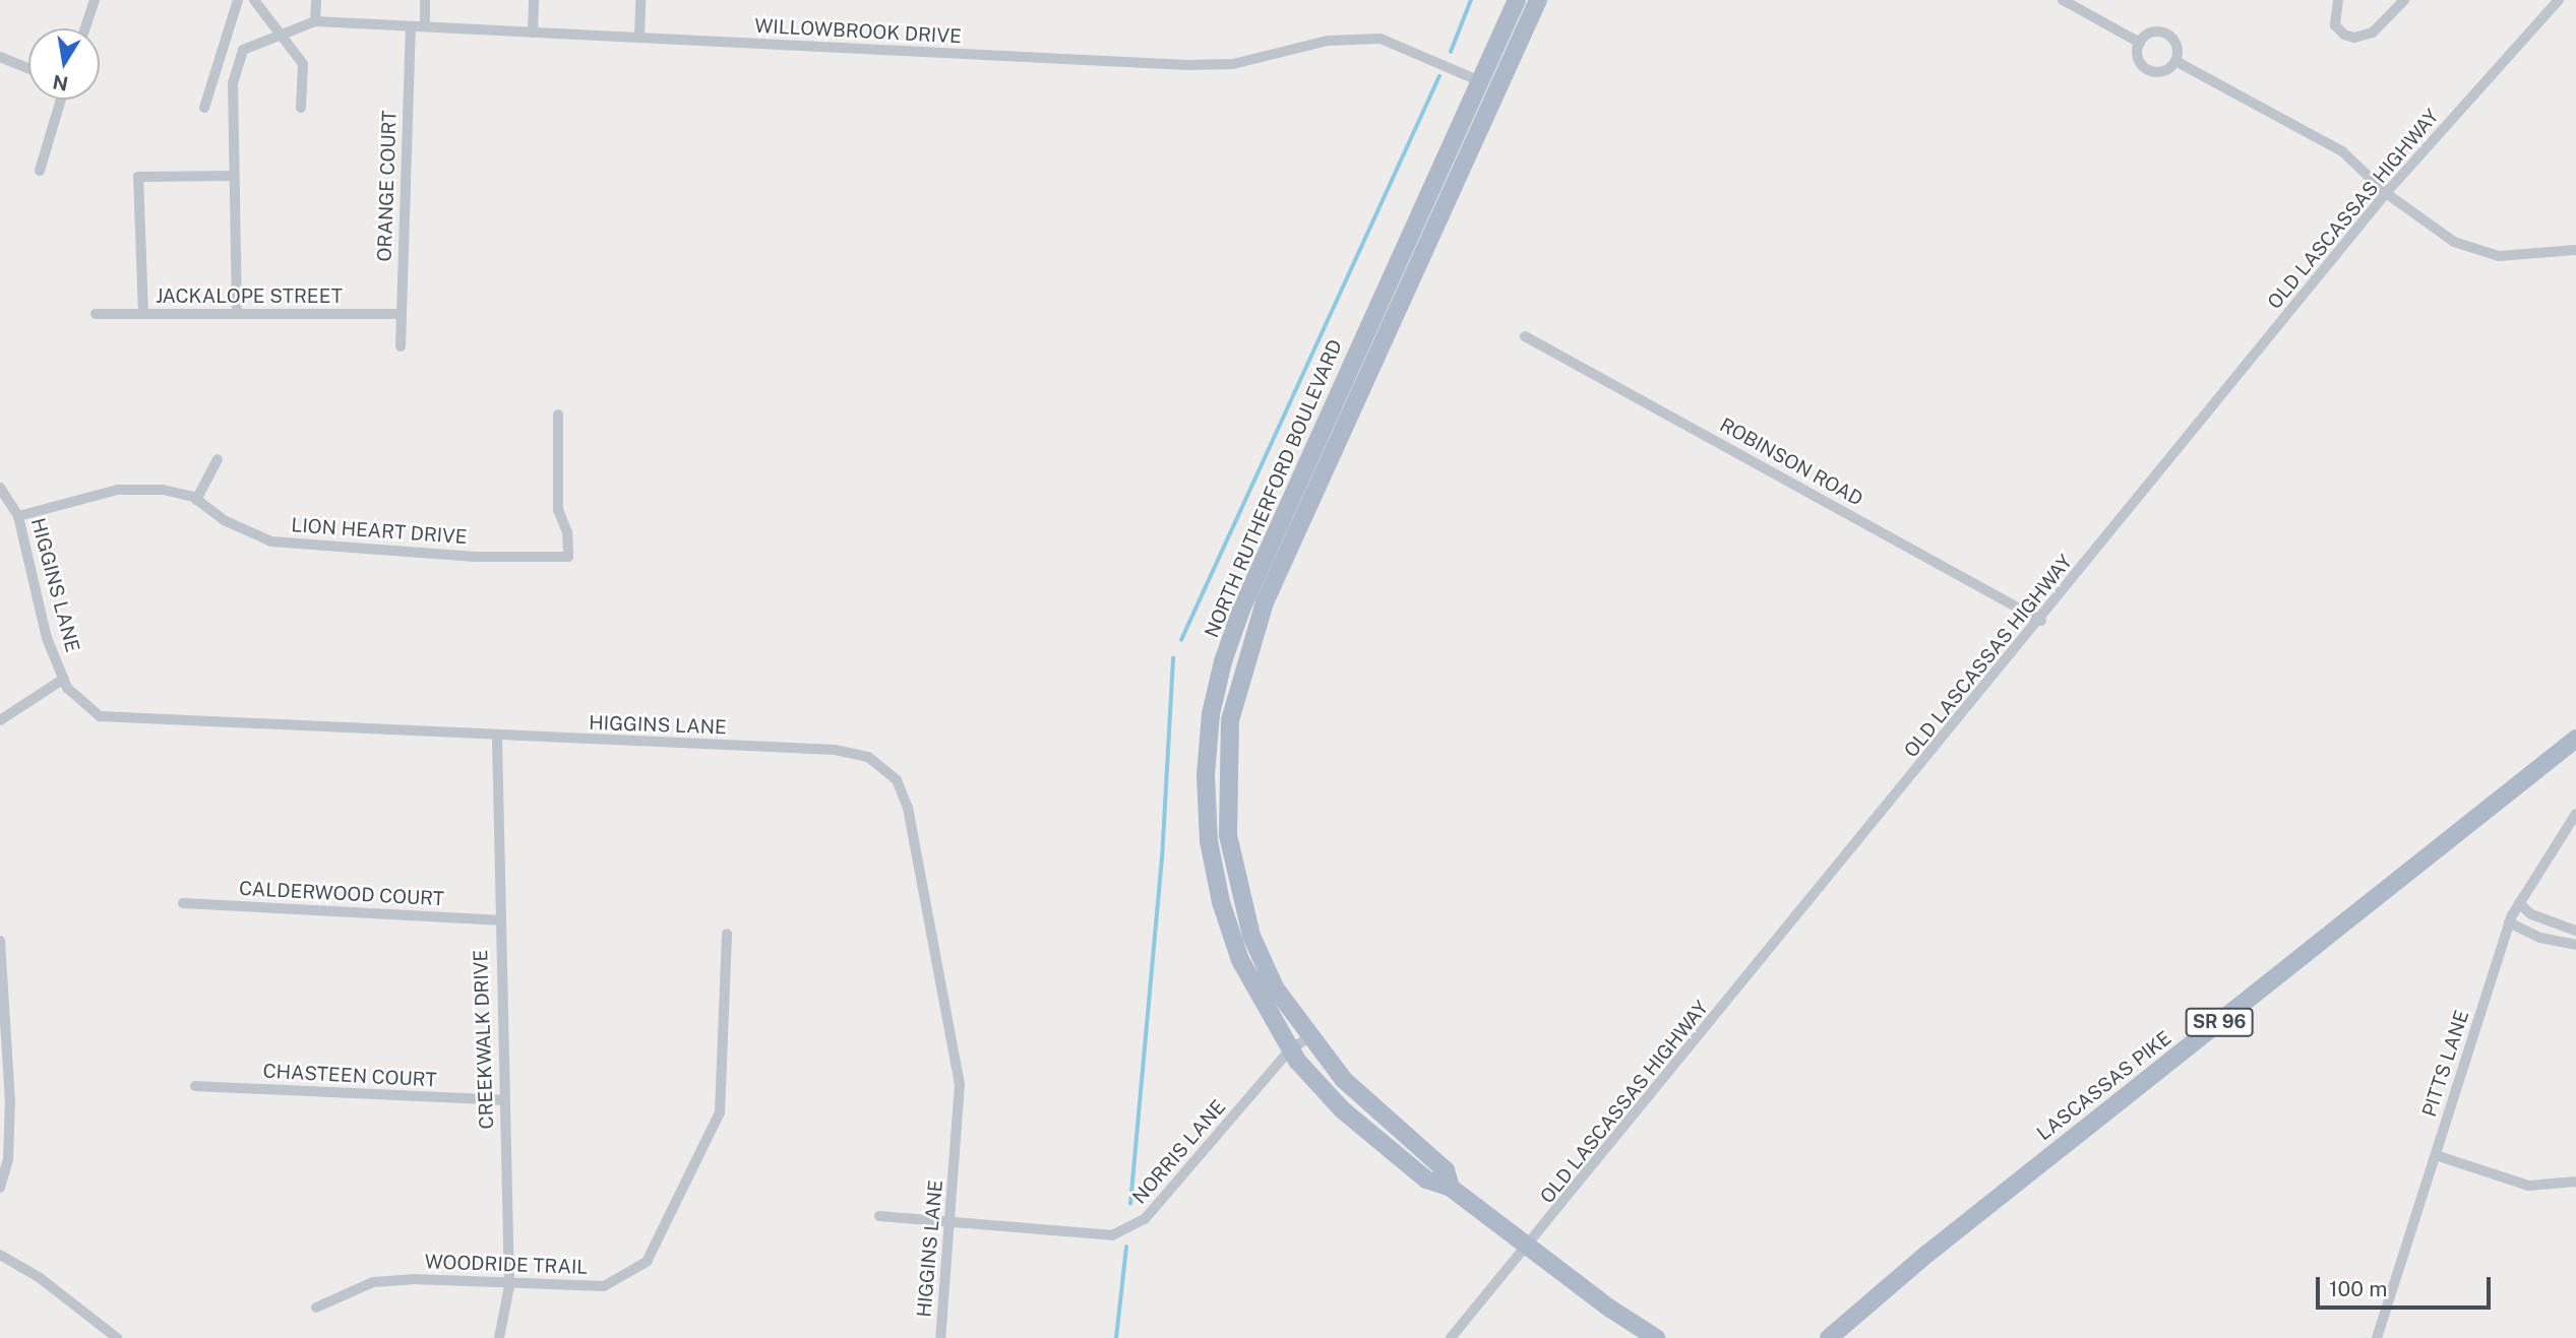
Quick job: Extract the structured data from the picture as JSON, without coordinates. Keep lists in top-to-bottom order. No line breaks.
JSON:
{"streets":{"main road":["NORTH RUTHERFORD BOULEVARD","SR 96","LASCASSAS PIKE"],"street":["WILLOWBROOK DRIVE","ORANGE COURT","OLD LASCASSAS HIGHWAY","JACKALOPE STREET","ROBINSON ROAD","LION HEART DRIVE","HIGGINS LANE","CALDERWOOD COURT","CREEKWALK DRIVE","PITTS LANE","CHASTEEN COURT","NORRIS LANE","WOODRIDE TRAIL"]},"crossings":[["WILLOWBROOK DRIVE","ORANGE COURT"],["WILLOWBROOK DRIVE","NORTH RUTHERFORD BOULEVARD"],["ORANGE COURT","JACKALOPE STREET"],["OLD LASCASSAS HIGHWAY","ROBINSON ROAD"],["OLD LASCASSAS HIGHWAY","NORTH RUTHERFORD BOULEVARD"],["NORTH RUTHERFORD BOULEVARD","NORRIS LANE"],["LION HEART DRIVE","HIGGINS LANE"],["HIGGINS LANE","CREEKWALK DRIVE"],["HIGGINS LANE","NORRIS LANE"],["CALDERWOOD COURT","CREEKWALK DRIVE"],["CREEKWALK DRIVE","CHASTEEN COURT"],["CREEKWALK DRIVE","WOODRIDE TRAIL"]],"scale_bar":"100 m","north":"bottom"}
